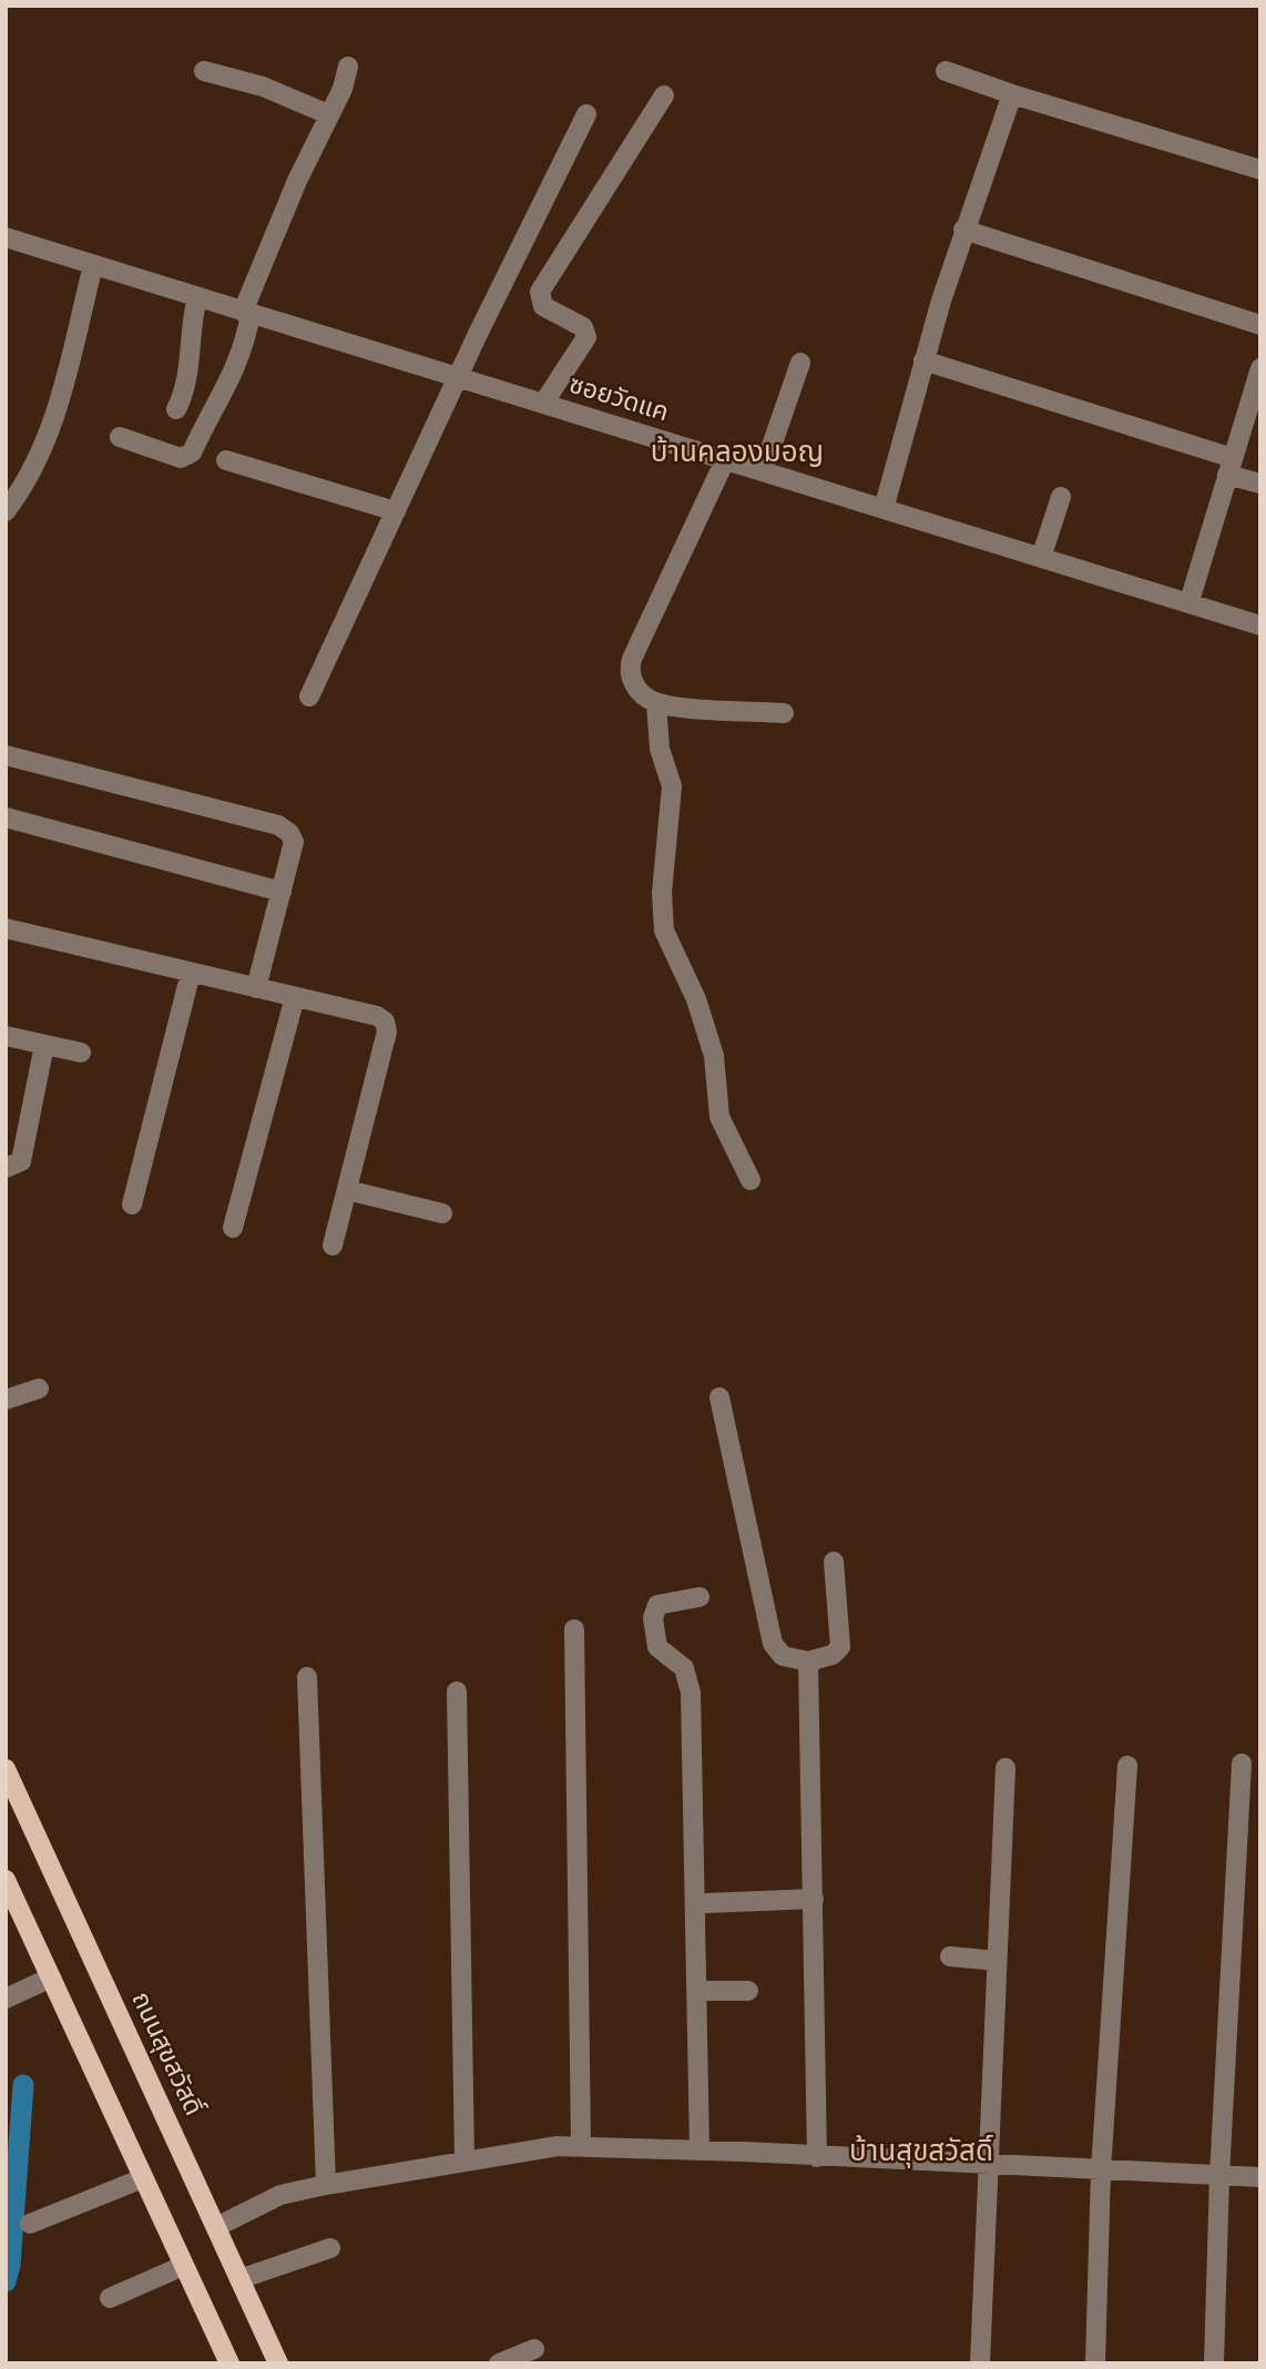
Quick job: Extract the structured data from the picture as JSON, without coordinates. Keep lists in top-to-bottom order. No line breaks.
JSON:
{"streets":{"main road":["ถนนสุขสวัสดิ์"],"street":["ซอยวัดแค"]},"districts":["บ้านคลองมอญ","บ้านสุขสวัสดิ์"]}
